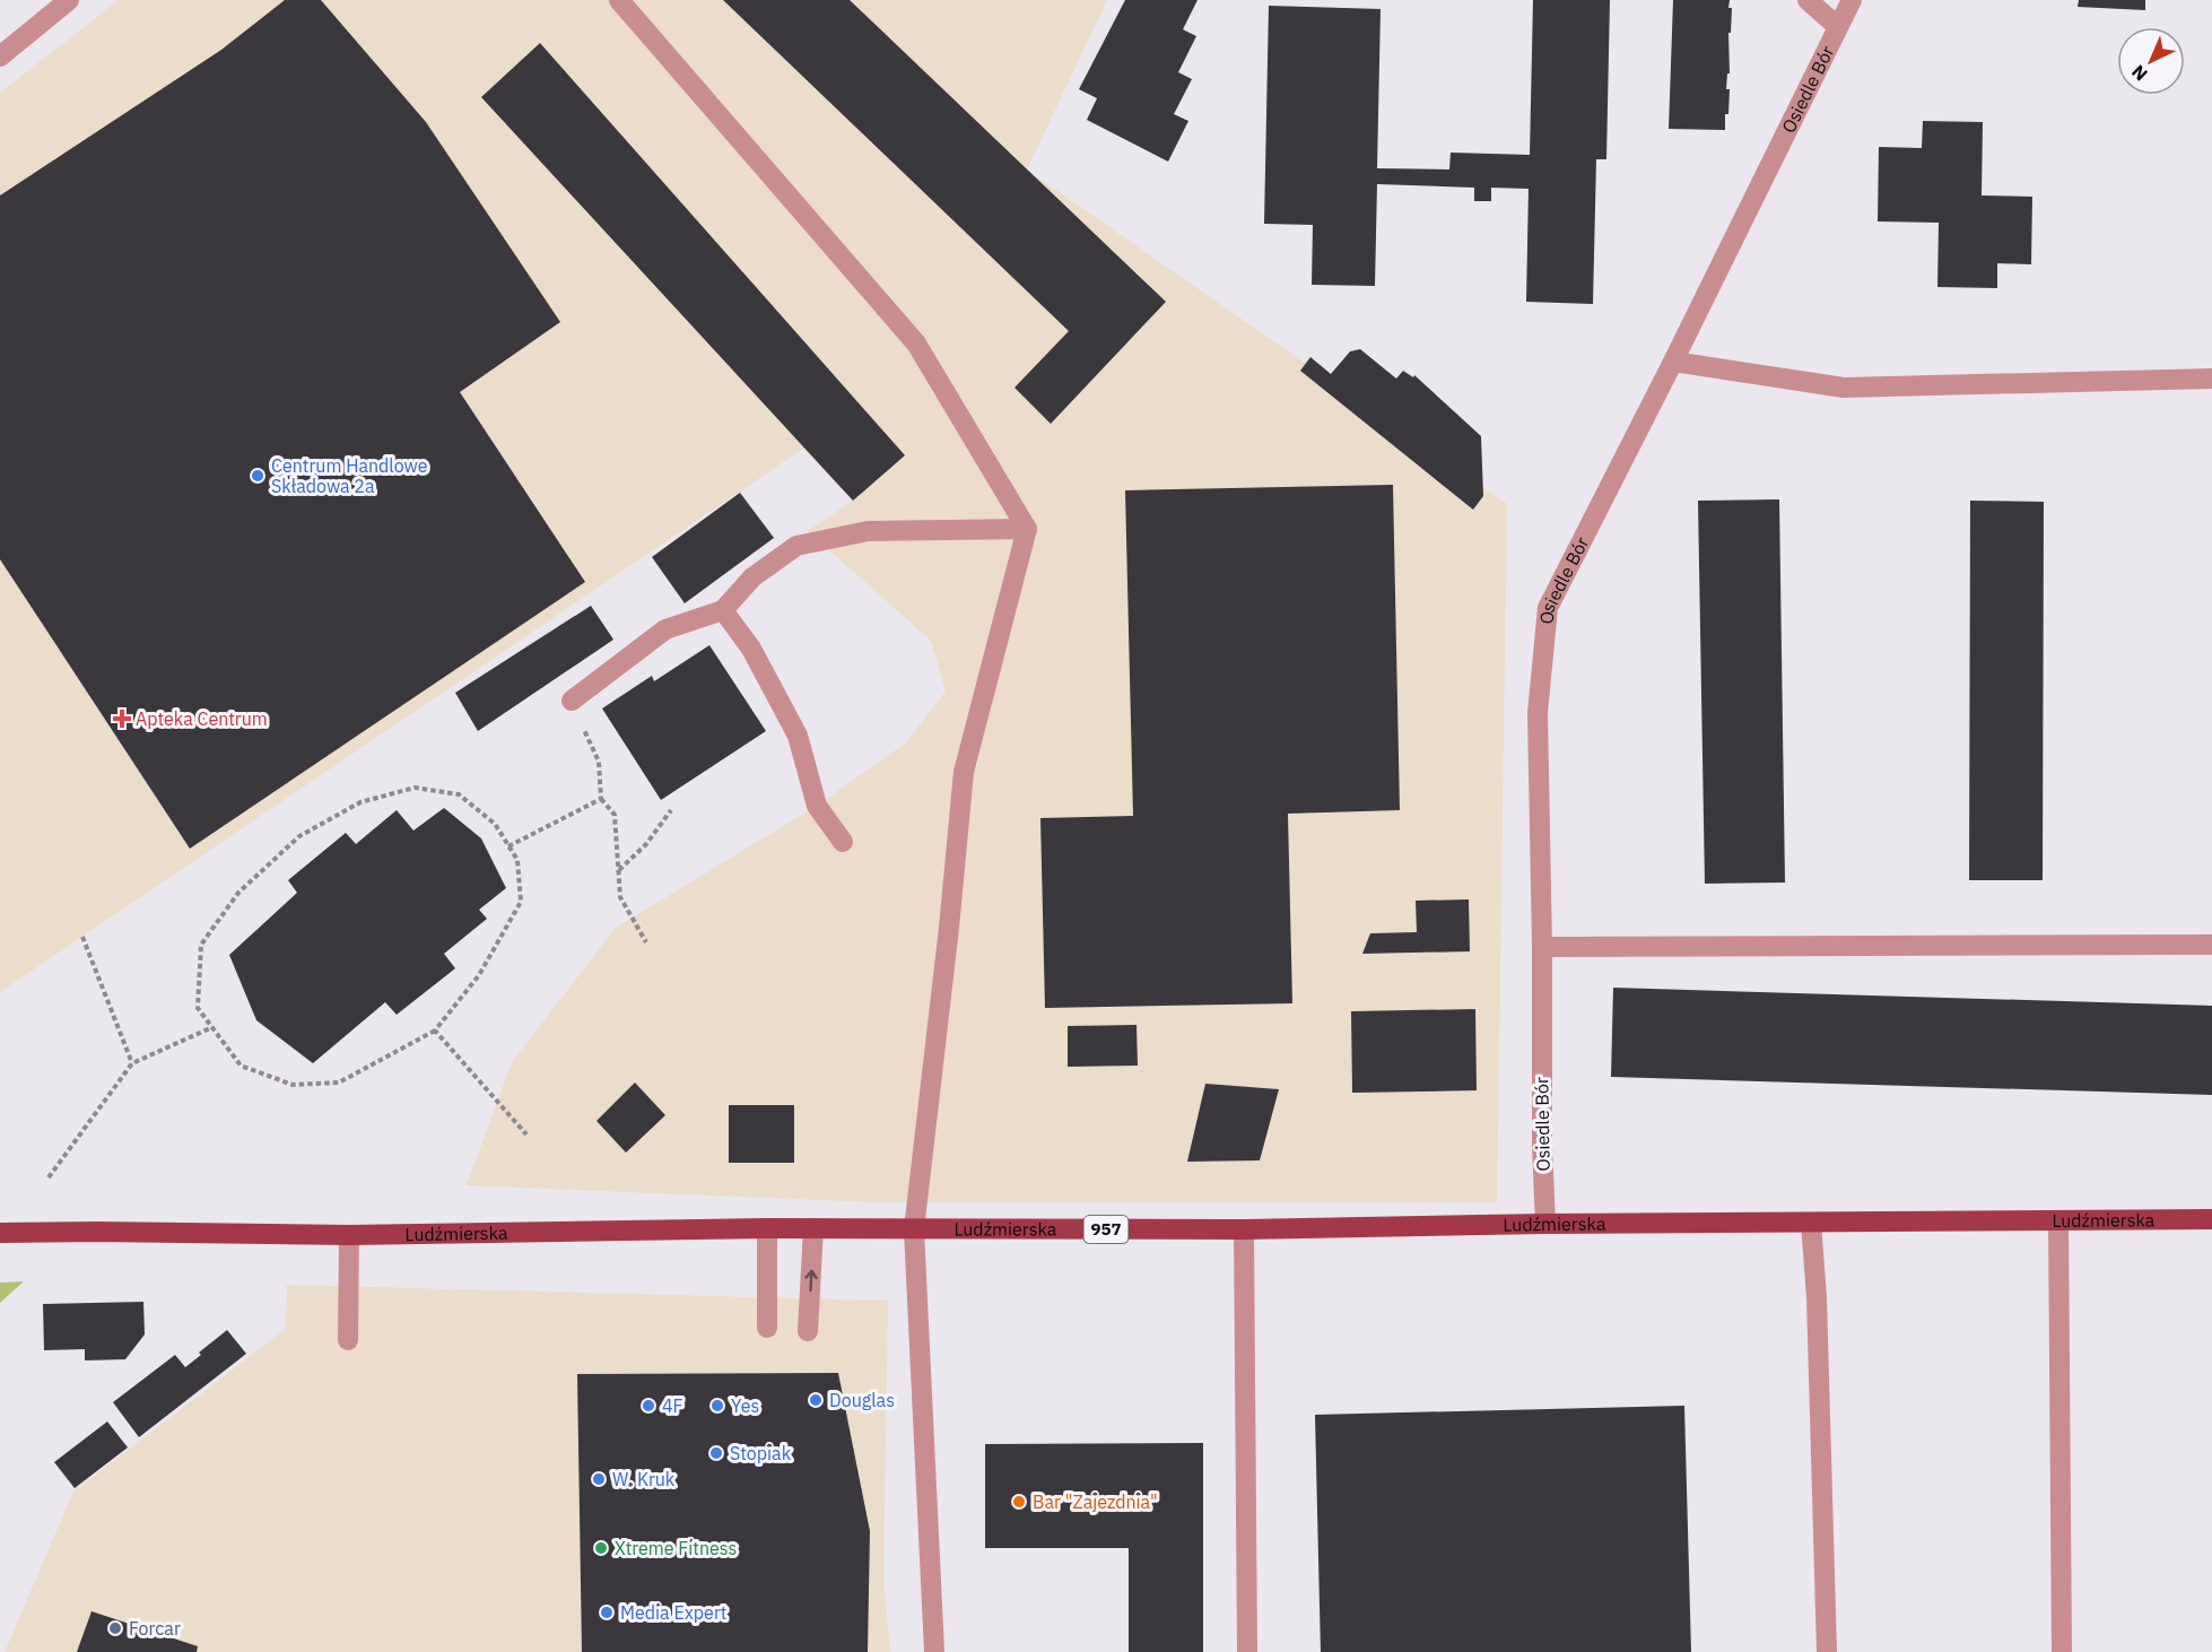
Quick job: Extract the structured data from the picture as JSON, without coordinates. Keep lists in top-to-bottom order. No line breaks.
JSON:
{"streets":{"main road":["Ludźmierska","957"],"street":["Osiedle Bór"]},"crossings":[["Osiedle Bór","Ludźmierska"]],"places":{"other":["Centrum Handlowe Składowa 2a","Douglas","4F","Yes","Stopiak","W. Kruk","Bar \"Zajezdnia\"","Xtreme Fitness","Media Expert","Forcar"],"health":["Apteka Centrum"]},"north":"bottom left"}
